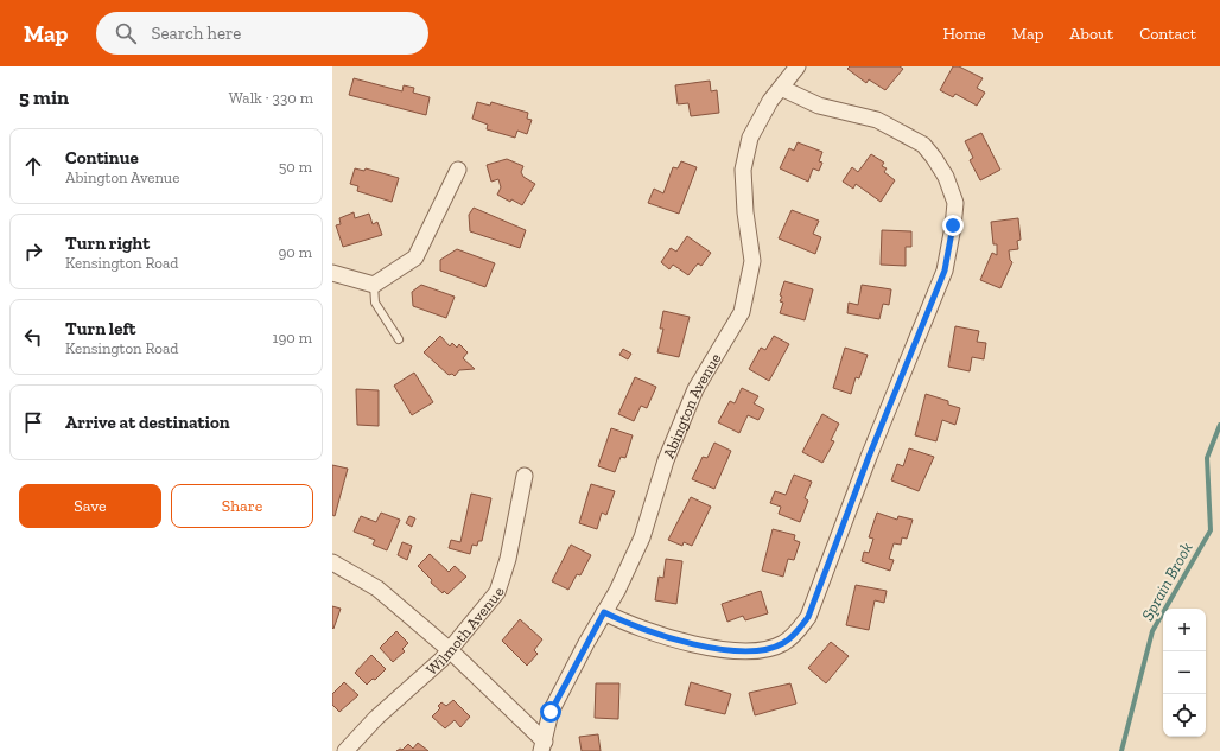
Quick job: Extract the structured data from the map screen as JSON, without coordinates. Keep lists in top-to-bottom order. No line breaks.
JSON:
{"streets":{"street":["Abington Avenue","Wilmoth Avenue"]},"water":["Sprain Brook"],"page":{"header":"Map","search":"Search here","nav":["Home","Map","About","Contact"],"heading":["5 min","Walk · 330 m"],"list":[["Continue","Abington Avenue","50 m"],["Turn right","Kensington Road","90 m"],["Turn left","Kensington Road","190 m"],"Arrive at destination"],"buttons":["Save","Share"],"map_buttons":["+","−"]}}
